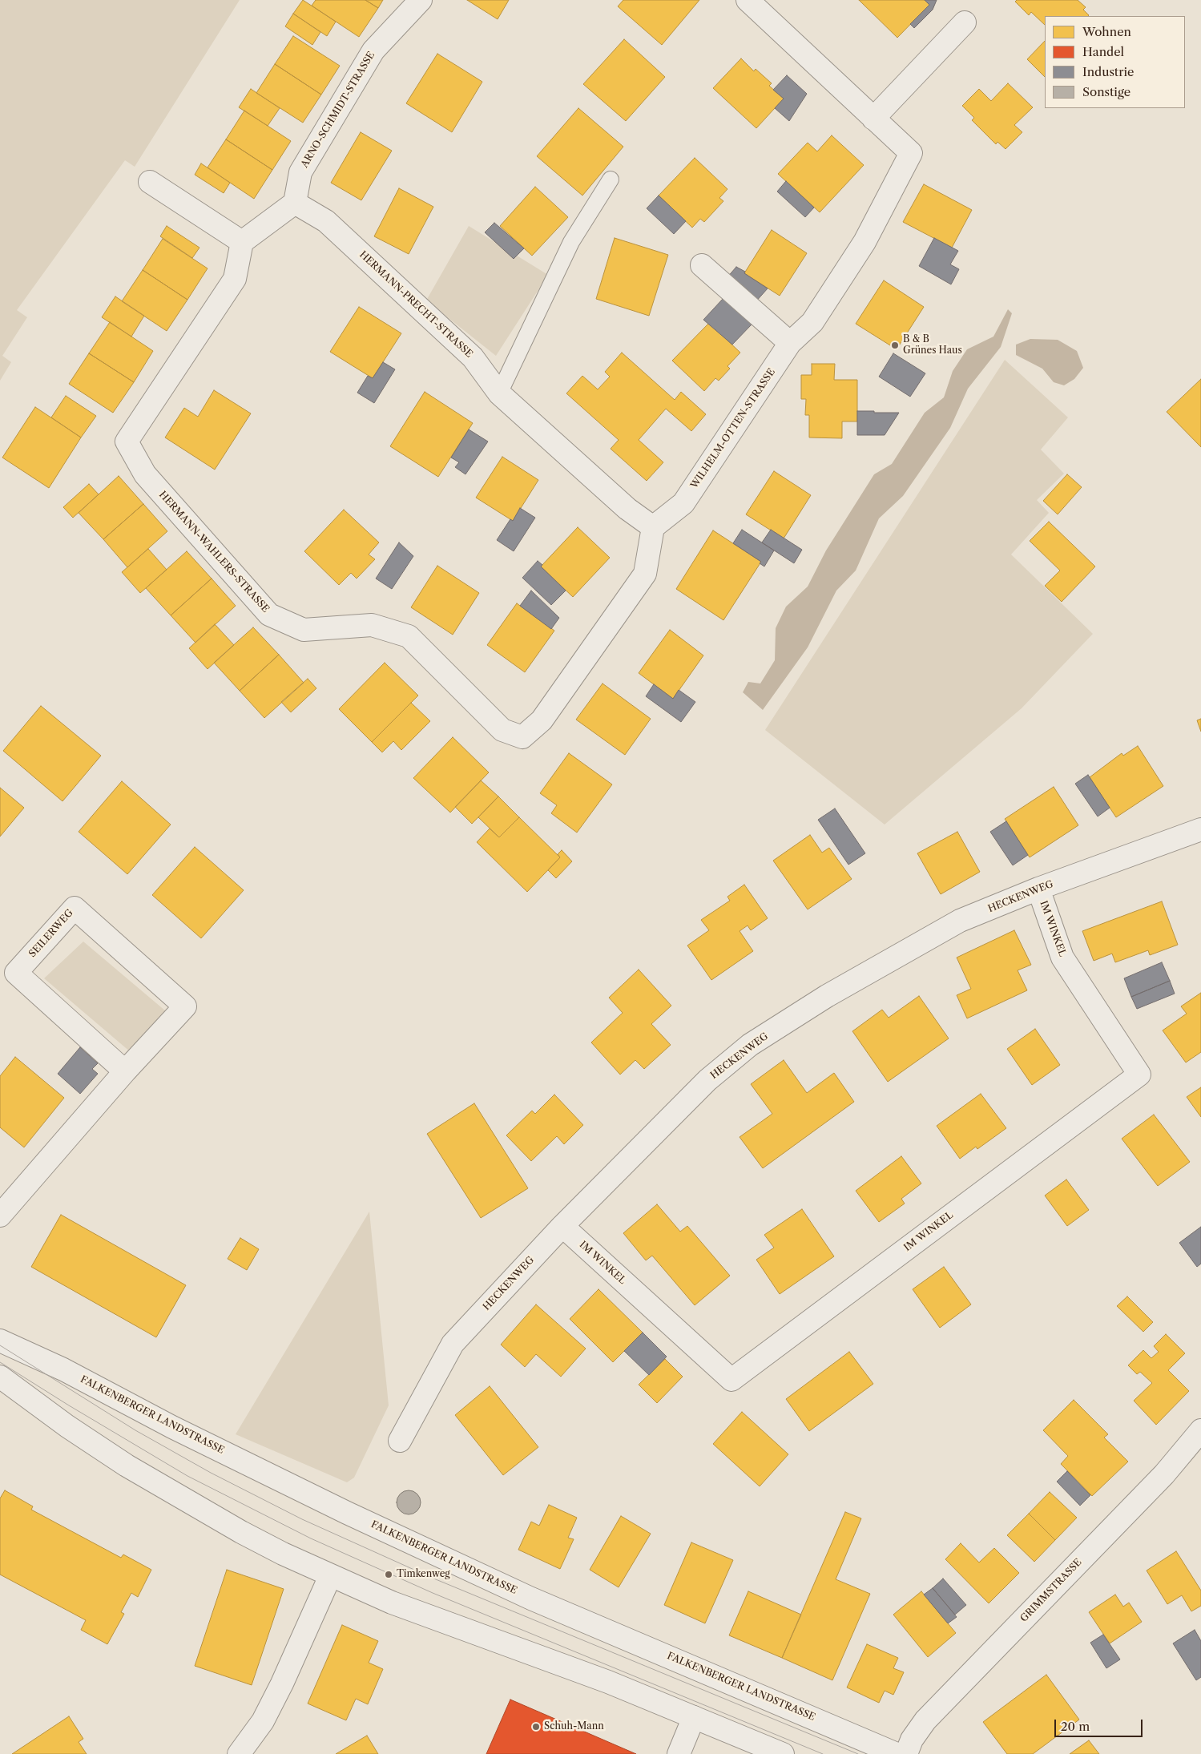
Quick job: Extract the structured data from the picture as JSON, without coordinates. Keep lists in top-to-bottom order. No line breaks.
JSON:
{"streets":{"street":["ARNO-SCHMIDT-STRASSE","HERMANN-PRECHT-STRASSE","WILHELM-OTTEN-STRASSE","HERMANN-WAHLERS-STRASSE","HECKENWEG","IM WINKEL","SEILERWEG","FALKENBERGER LANDSTRASSE","GRIMMSTRASSE"]},"crossings":[["ARNO-SCHMIDT-STRASSE","HERMANN-PRECHT-STRASSE"],["HERMANN-PRECHT-STRASSE","WILHELM-OTTEN-STRASSE"],["HERMANN-PRECHT-STRASSE","HERMANN-WAHLERS-STRASSE"],["WILHELM-OTTEN-STRASSE","HERMANN-WAHLERS-STRASSE"],["HECKENWEG","IM WINKEL"]],"places":["B & B Grünes Haus","Timkenweg","Schuh-Mann"],"legend":["Wohnen","Handel","Industrie","Sonstige"],"scale_bar":"20 m"}
